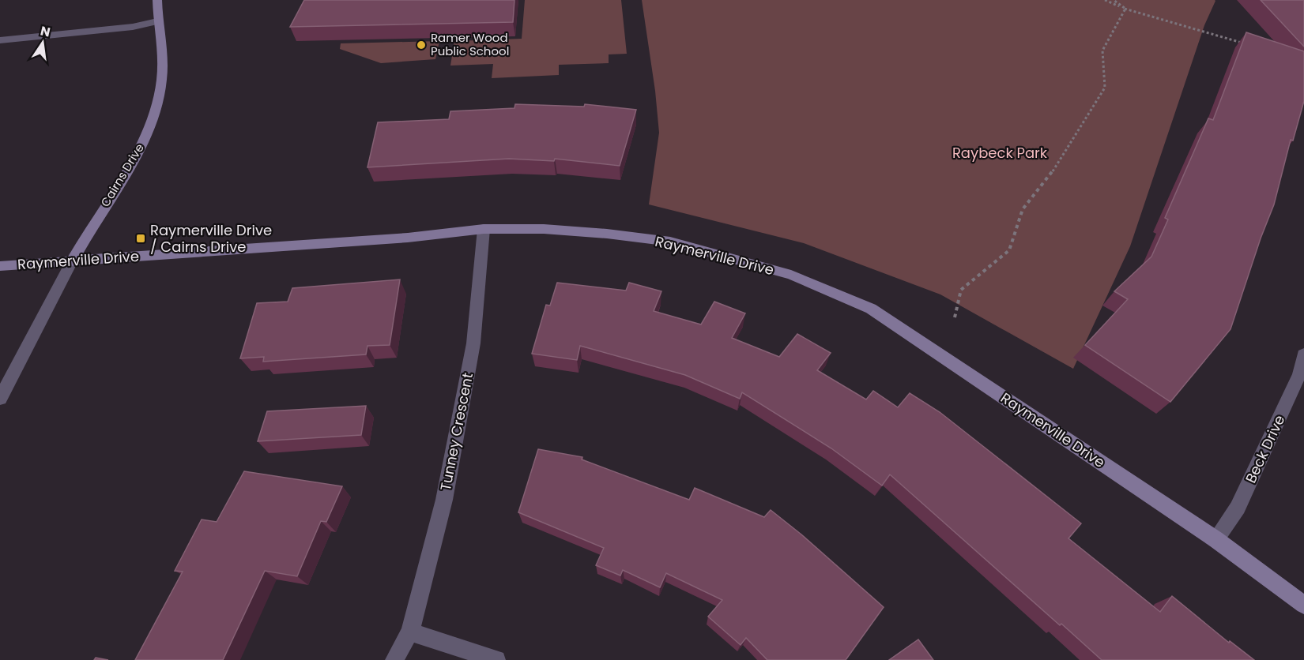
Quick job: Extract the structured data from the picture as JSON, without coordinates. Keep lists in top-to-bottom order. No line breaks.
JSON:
{"streets":{"street":["Cairns Drive","Raymerville Drive","Tunney Crescent","Beck Drive"]},"crossings":[["Cairns Drive","Raymerville Drive"],["Raymerville Drive","Tunney Crescent"],["Raymerville Drive","Beck Drive"]],"parks":["Raybeck Park"],"places":{"other":["Ramer Wood Public School"],"transit":["Raymerville Drive / Cairns Drive"]},"north":"top"}
